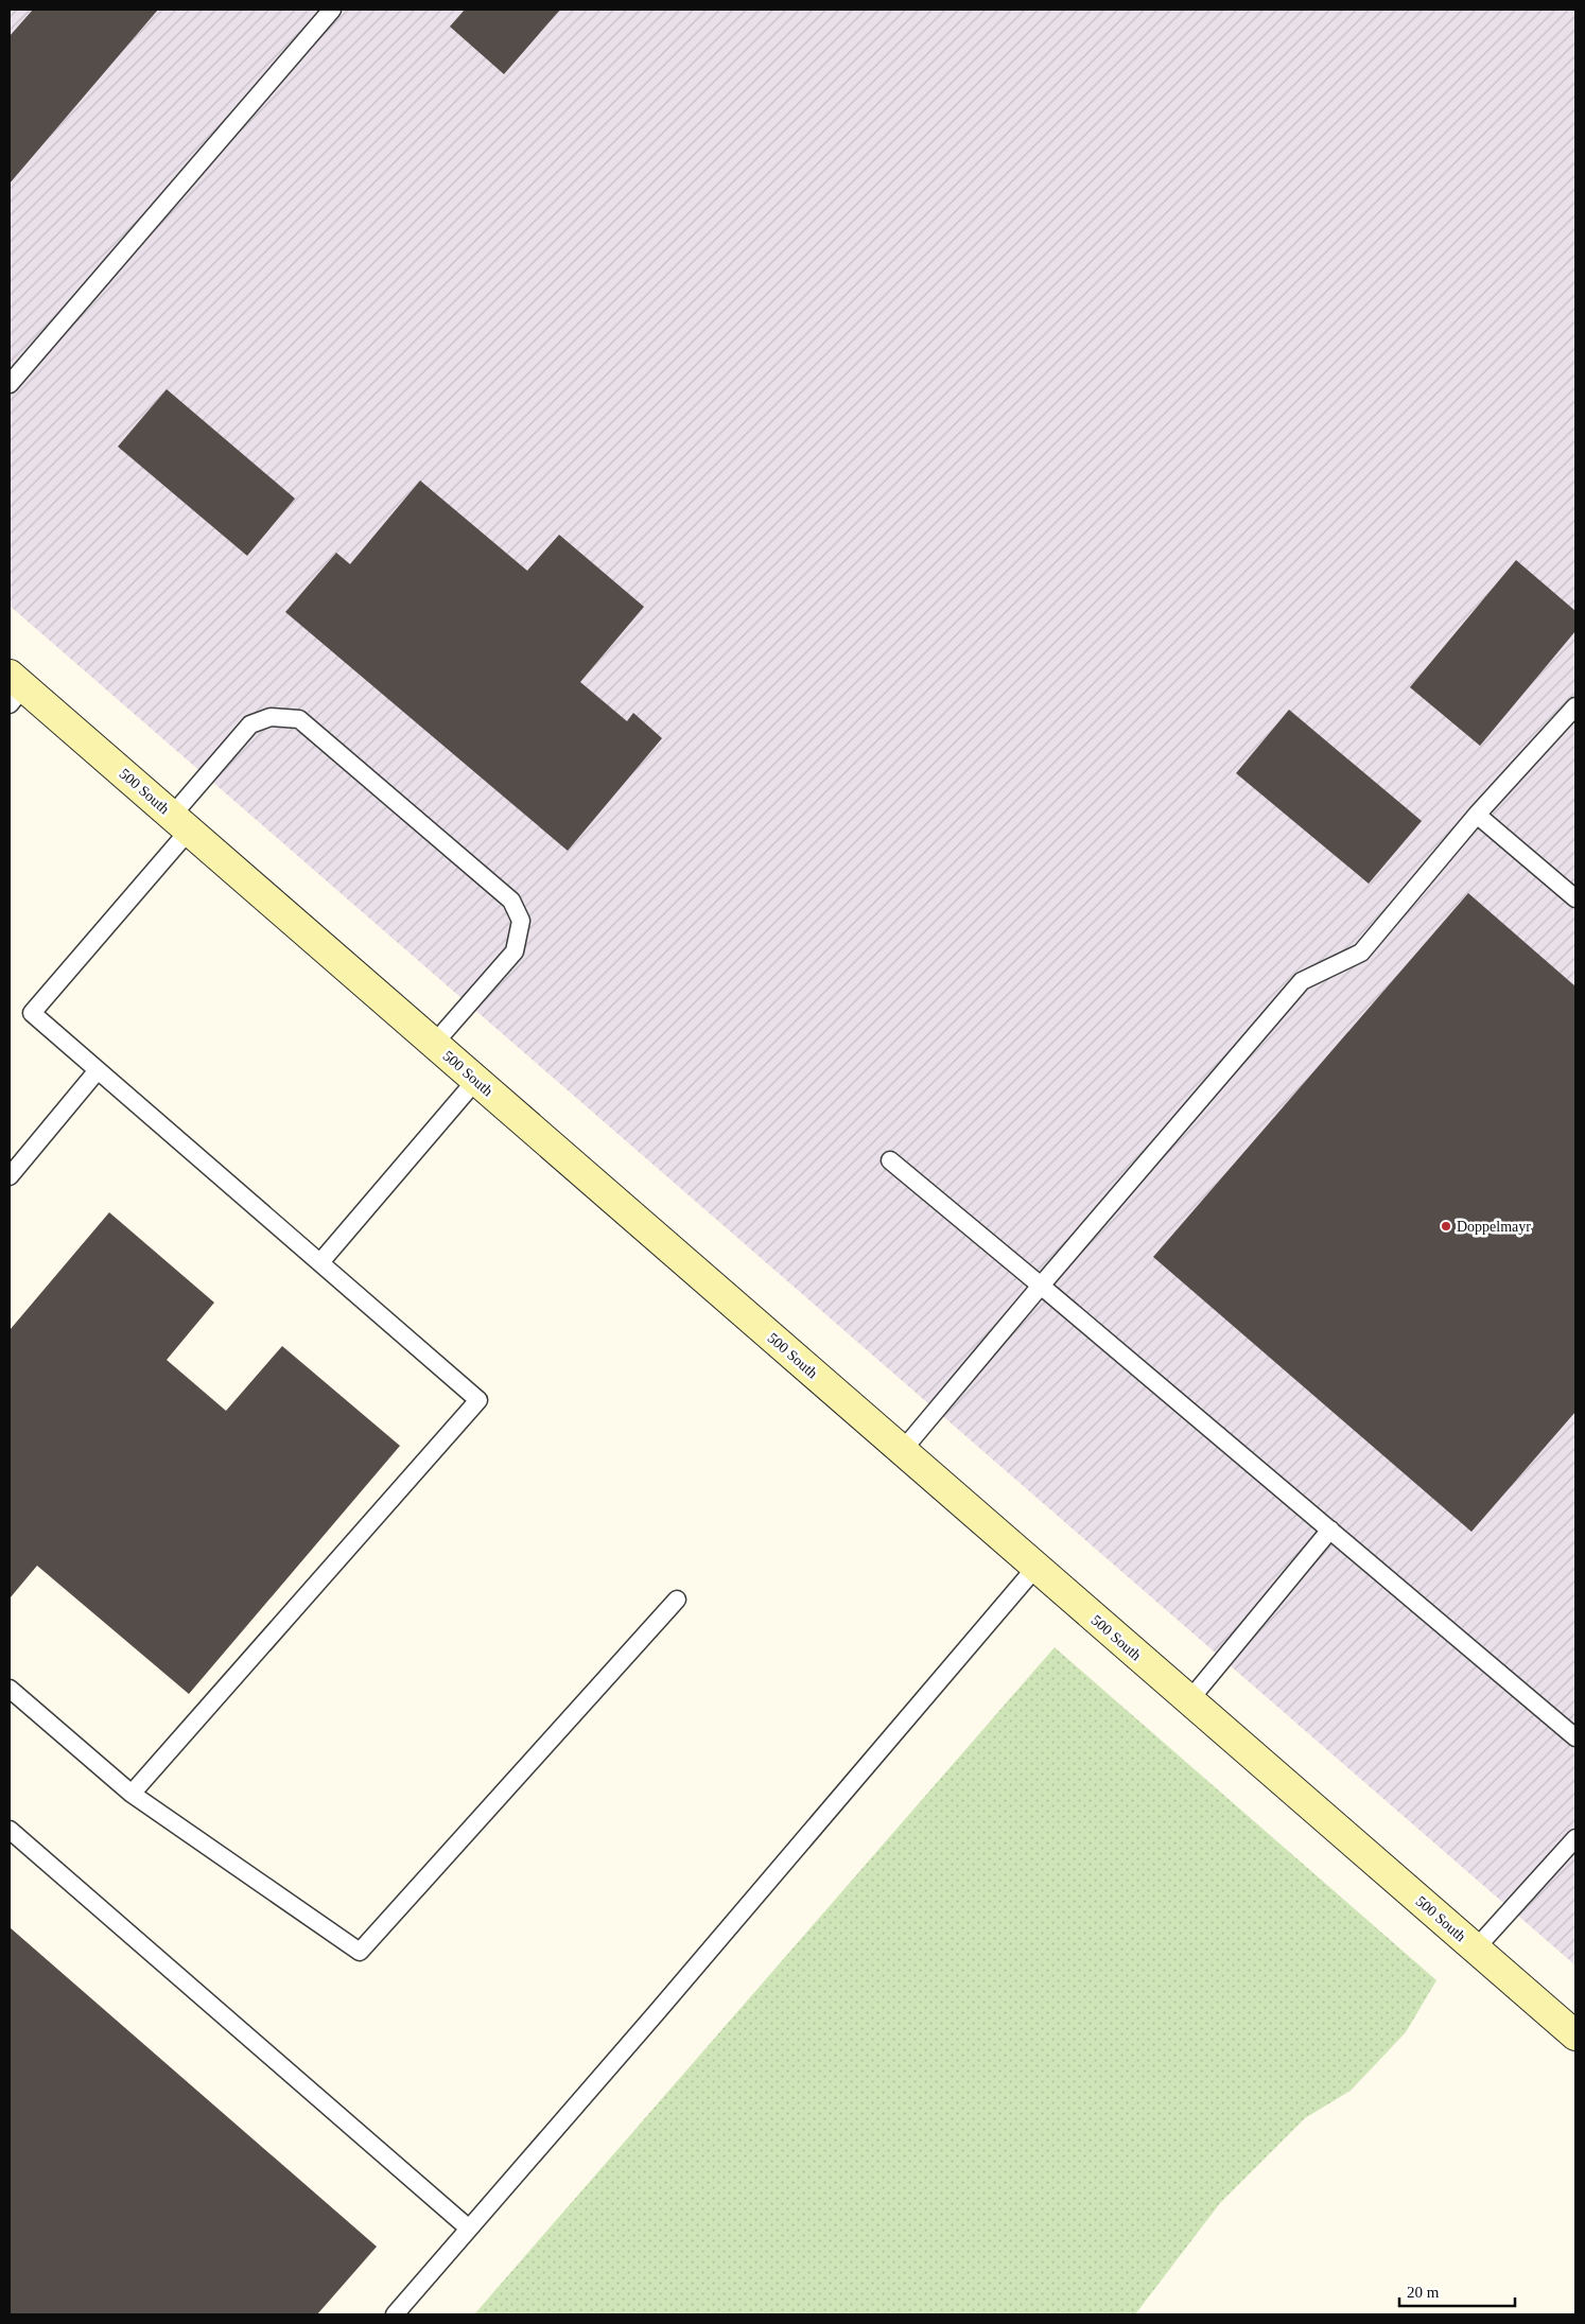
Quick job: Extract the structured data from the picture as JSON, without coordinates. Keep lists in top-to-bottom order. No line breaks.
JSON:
{"streets":{"street":["500 South"]},"places":["Doppelmayr"],"scale_bar":"20 m"}
